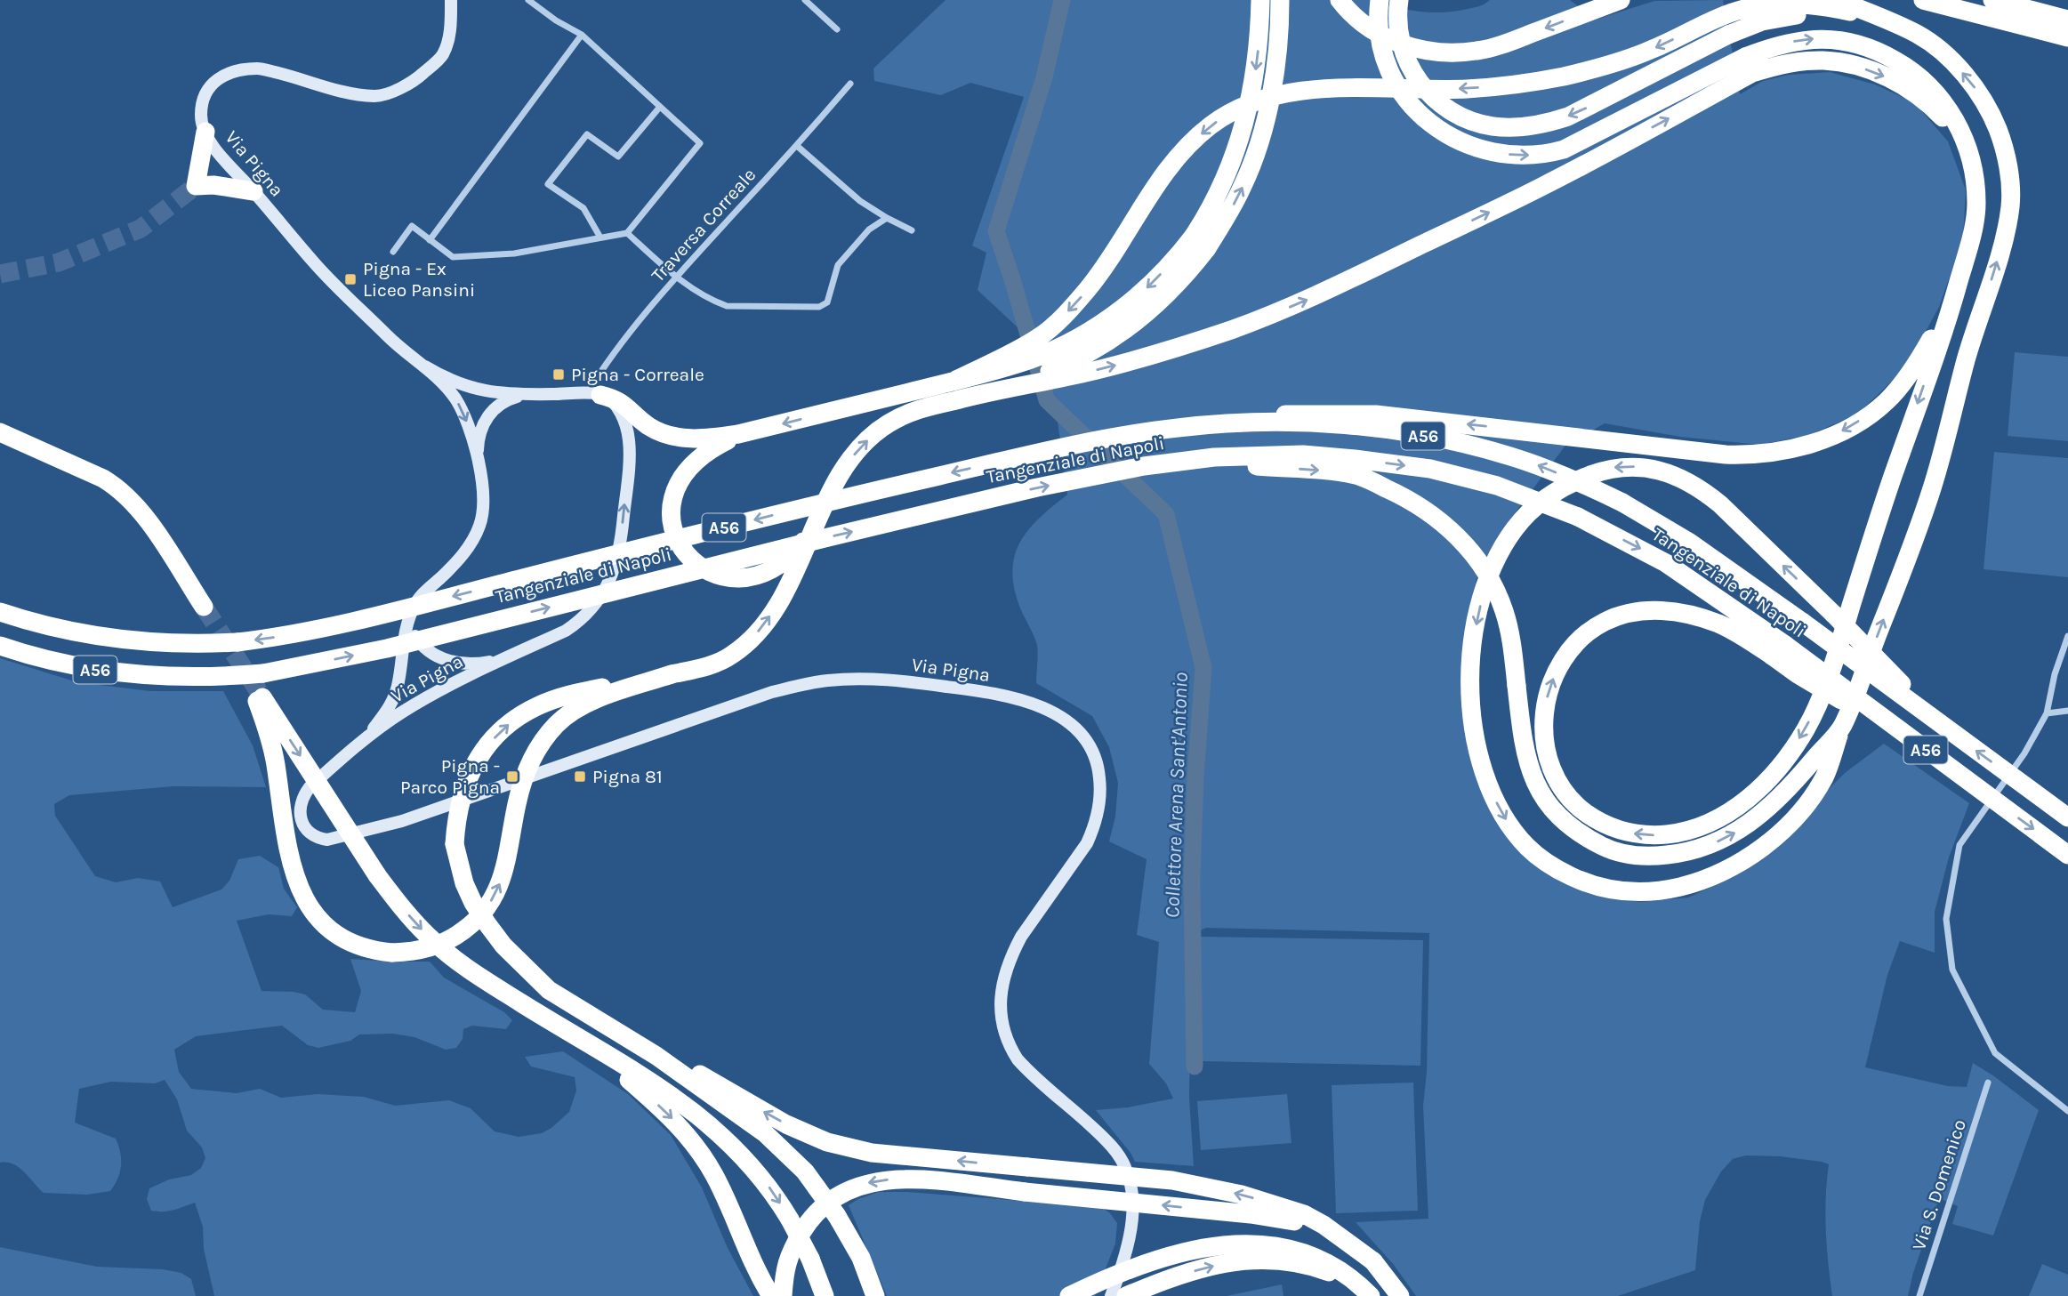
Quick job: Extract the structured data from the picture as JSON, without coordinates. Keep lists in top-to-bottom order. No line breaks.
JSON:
{"streets":{"highway":["A56","Tangenziale di Napoli"],"main road":["Via Pigna"],"street":["Traversa Correale","Via S. Domenico"]},"crossings":[["Via Pigna","Traversa Correale"],["A56","Tangenziale di Napoli"]],"water":["Collettore Arena Sant'Antonio"],"places":{"transit":["Pigna - Ex Liceo Pansini","Pigna - Correale","Pigna - Parco Pigna","Pigna 81"]}}
